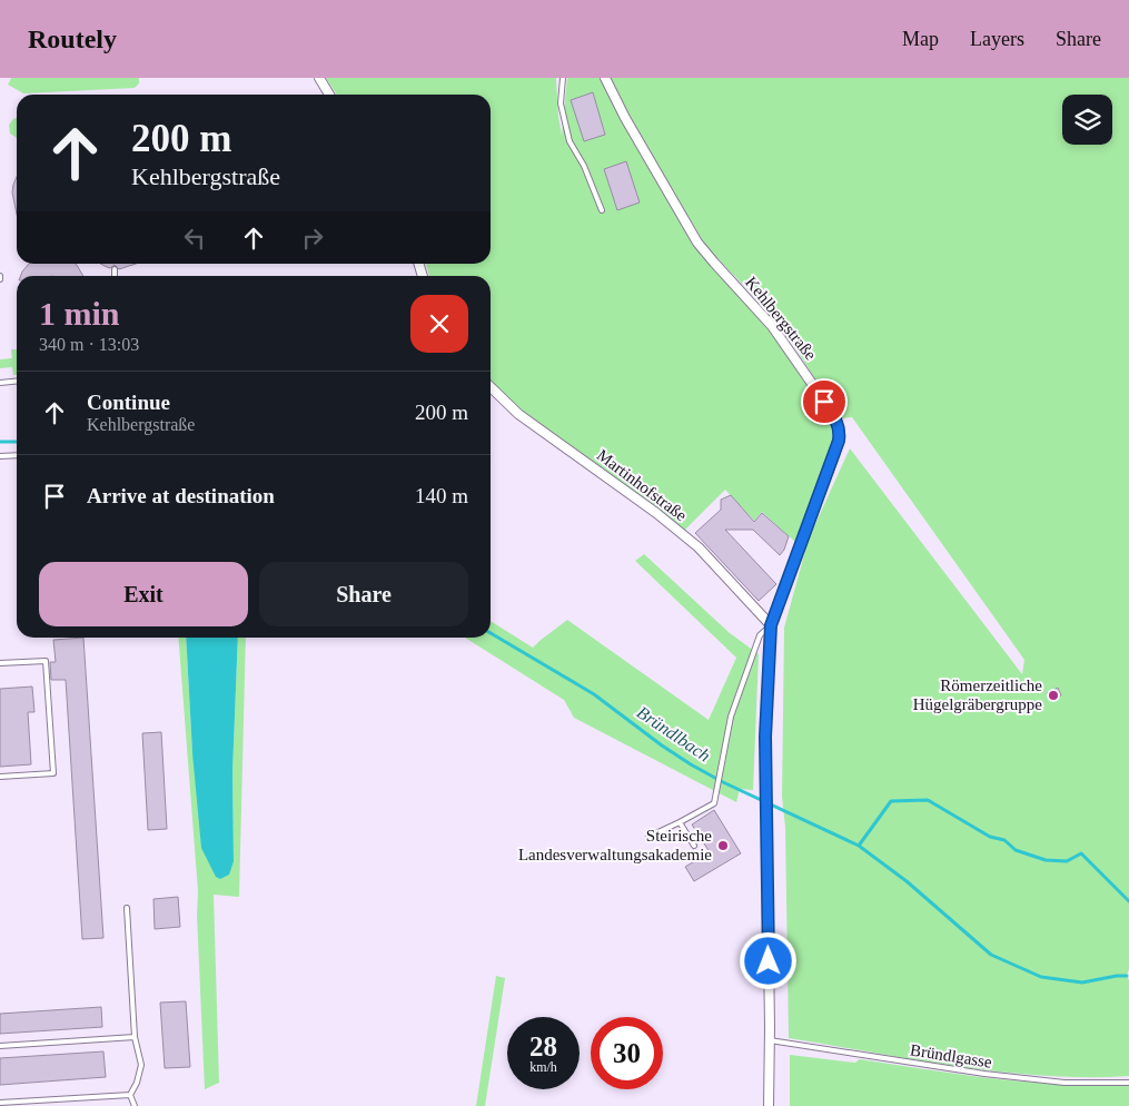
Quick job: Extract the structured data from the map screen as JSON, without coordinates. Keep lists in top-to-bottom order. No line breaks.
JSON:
{"streets":{"street":["Kehlbergstraße","Martinhofstraße"],"lane":["Bründlgasse"]},"crossings":[["Kehlbergstraße","Martinhofstraße"]],"water":["Bründlbach"],"places":["Römerzeitliche Hügelgräbergruppe","Steirische Landesverwaltungsakademie"],"page":{"header":"Routely","nav":["Map","Layers","Share"],"turn":["200 m","Kehlbergstraße"],"heading":["1 min","340 m · 13:03"],"list":[{"name":"Continue","note":"Kehlbergstraße","value":"200 m"},{"name":"Arrive at destination","value":"140 m"}],"buttons":["Exit","Share"],"speed":"28 km/h","limit":"30"}}
